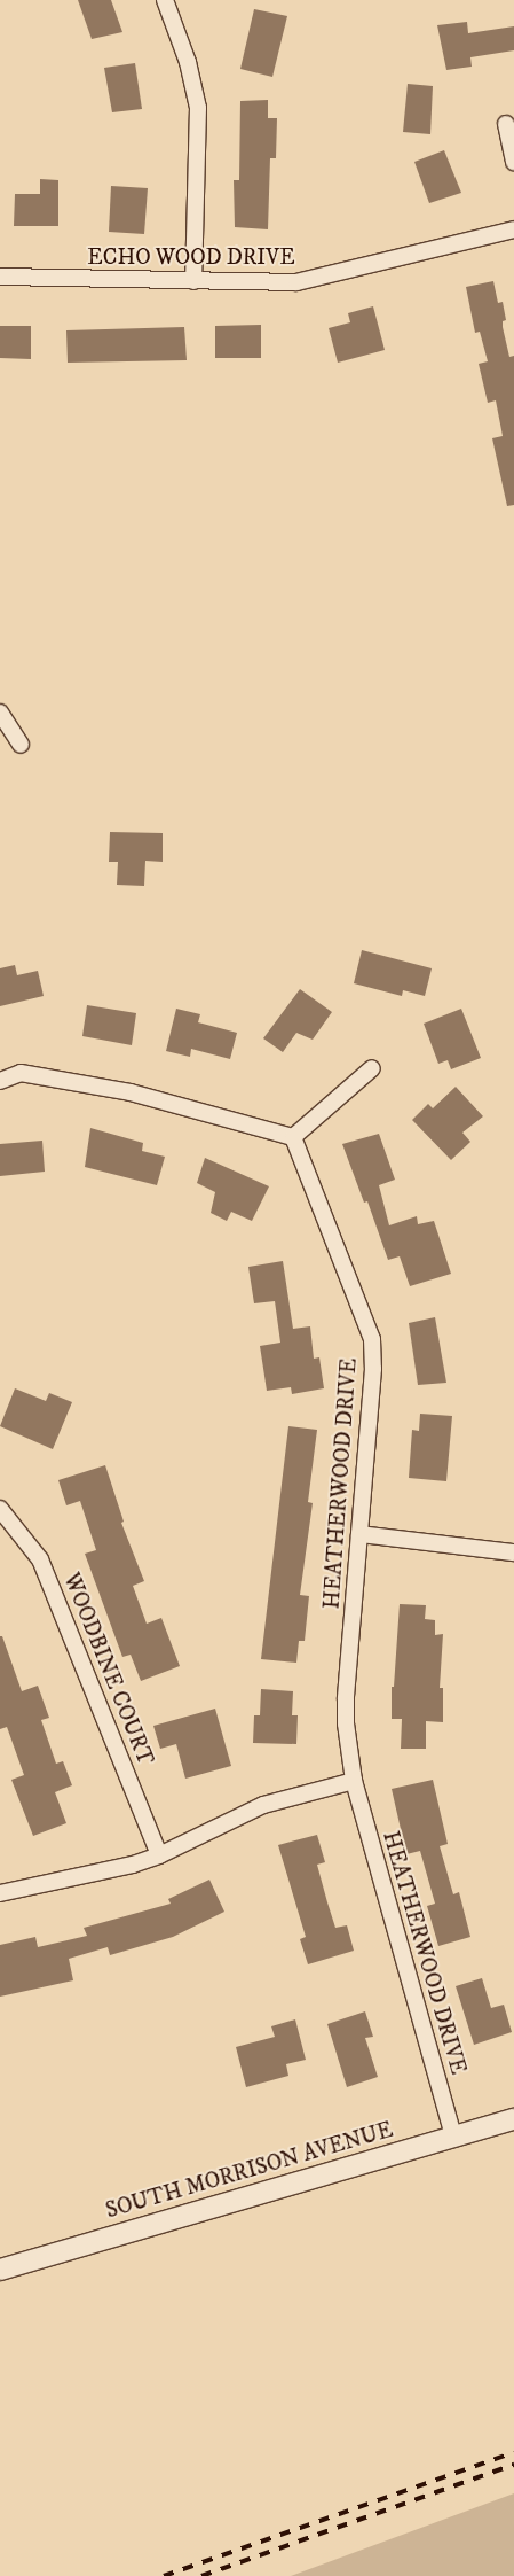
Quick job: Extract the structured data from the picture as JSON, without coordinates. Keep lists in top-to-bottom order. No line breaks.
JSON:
{"streets":{"street":["ECHO WOOD DRIVE","HEATHERWOOD DRIVE","WOODBINE COURT","SOUTH MORRISON AVENUE"]},"crossings":[["HEATHERWOOD DRIVE","SOUTH MORRISON AVENUE"]]}
